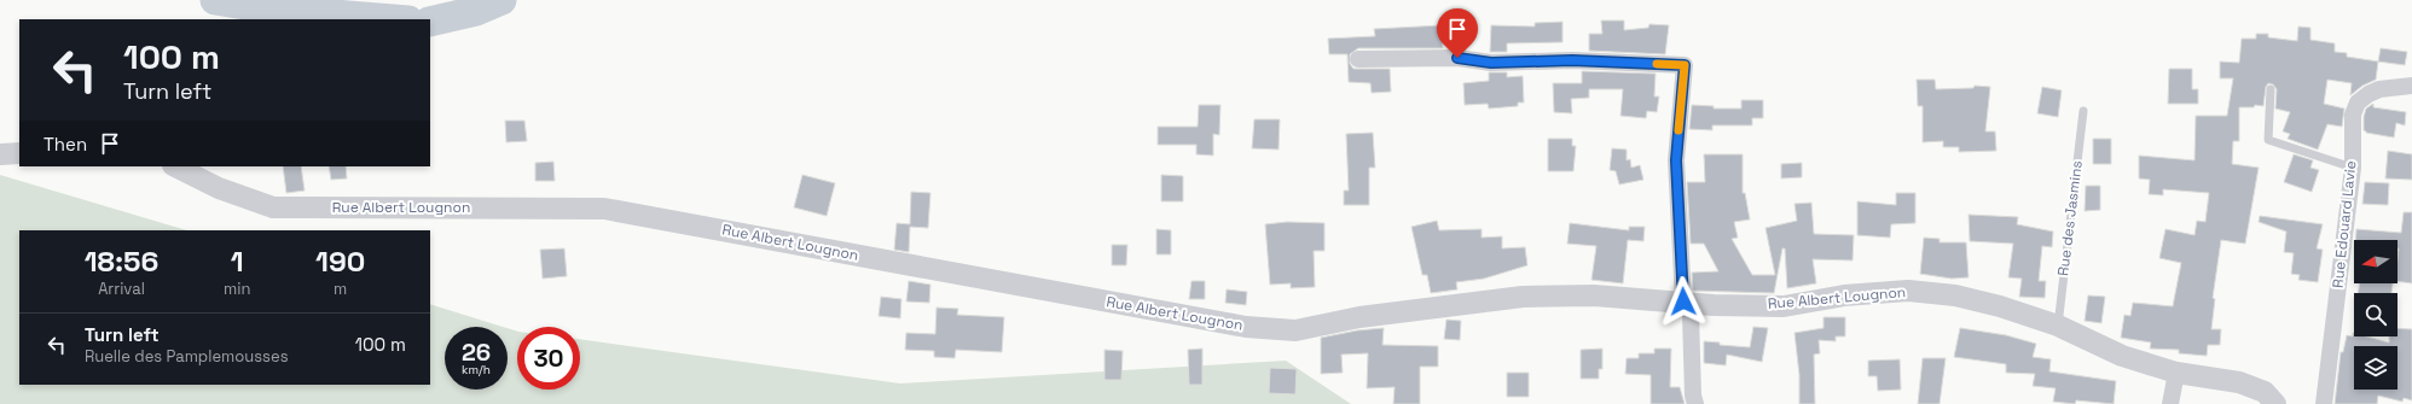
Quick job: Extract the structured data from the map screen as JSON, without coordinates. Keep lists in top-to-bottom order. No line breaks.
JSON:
{"streets":{"street":["Rue Albert Lougnon","Rue Edouard Lavie"],"lane":["Rue des Jasmins"]},"crossings":[["Rue Albert Lougnon","Rue des Jasmins"]],"north":"left","page":{"turn":["100 m","Turn left"],"then":"Then","eta":["18:56","Arrival","1","min","190","m"],"list":[{"name":"Turn left","note":"Ruelle des Pamplemousses","value":"100 m"}],"speed":"26 km/h","limit":"30"}}
